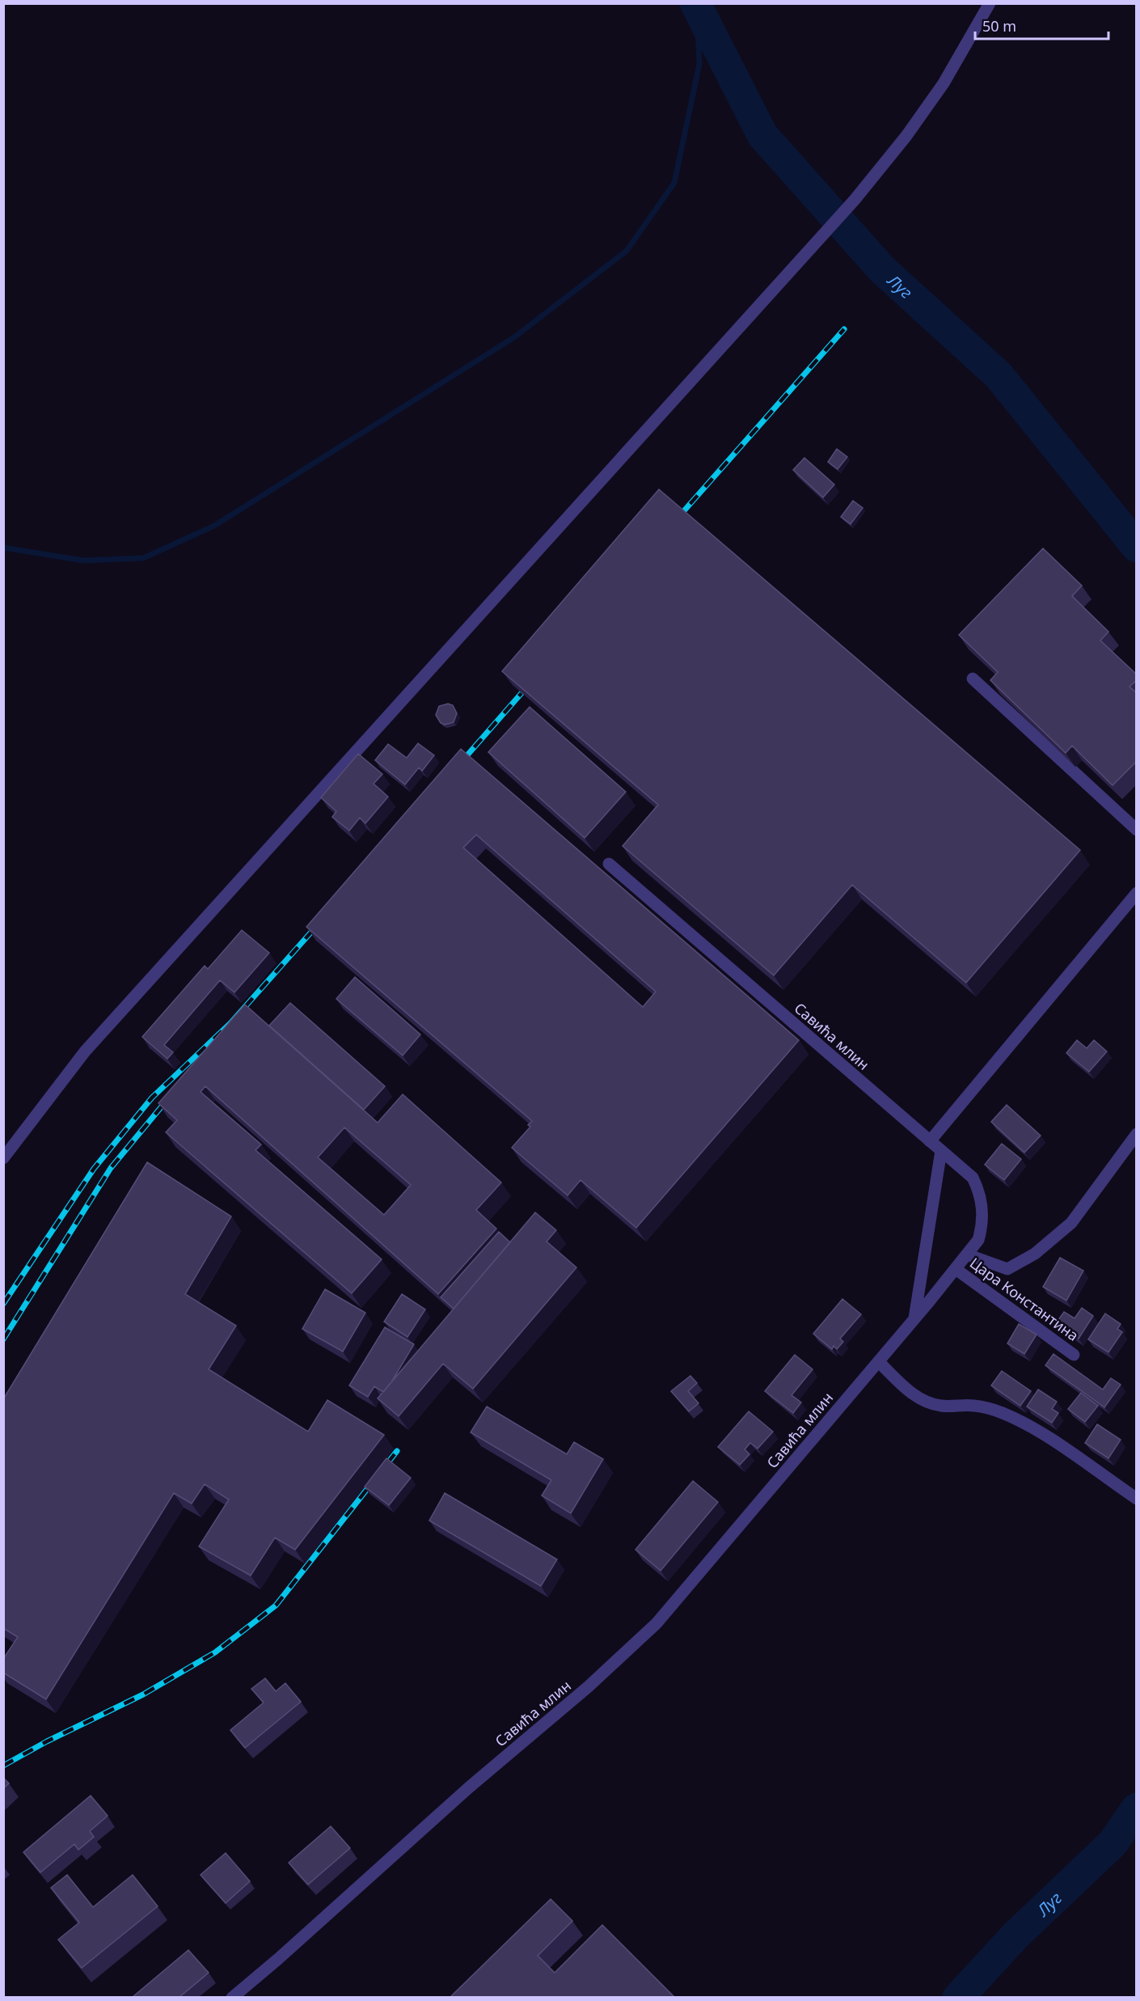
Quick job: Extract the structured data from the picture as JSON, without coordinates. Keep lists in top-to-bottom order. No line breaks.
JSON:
{"streets":{"street":["Савића млин","Цара Константина"]},"crossings":[["Савића млин","Цара Константина"]],"water":["Луг"],"scale_bar":"50 m"}
